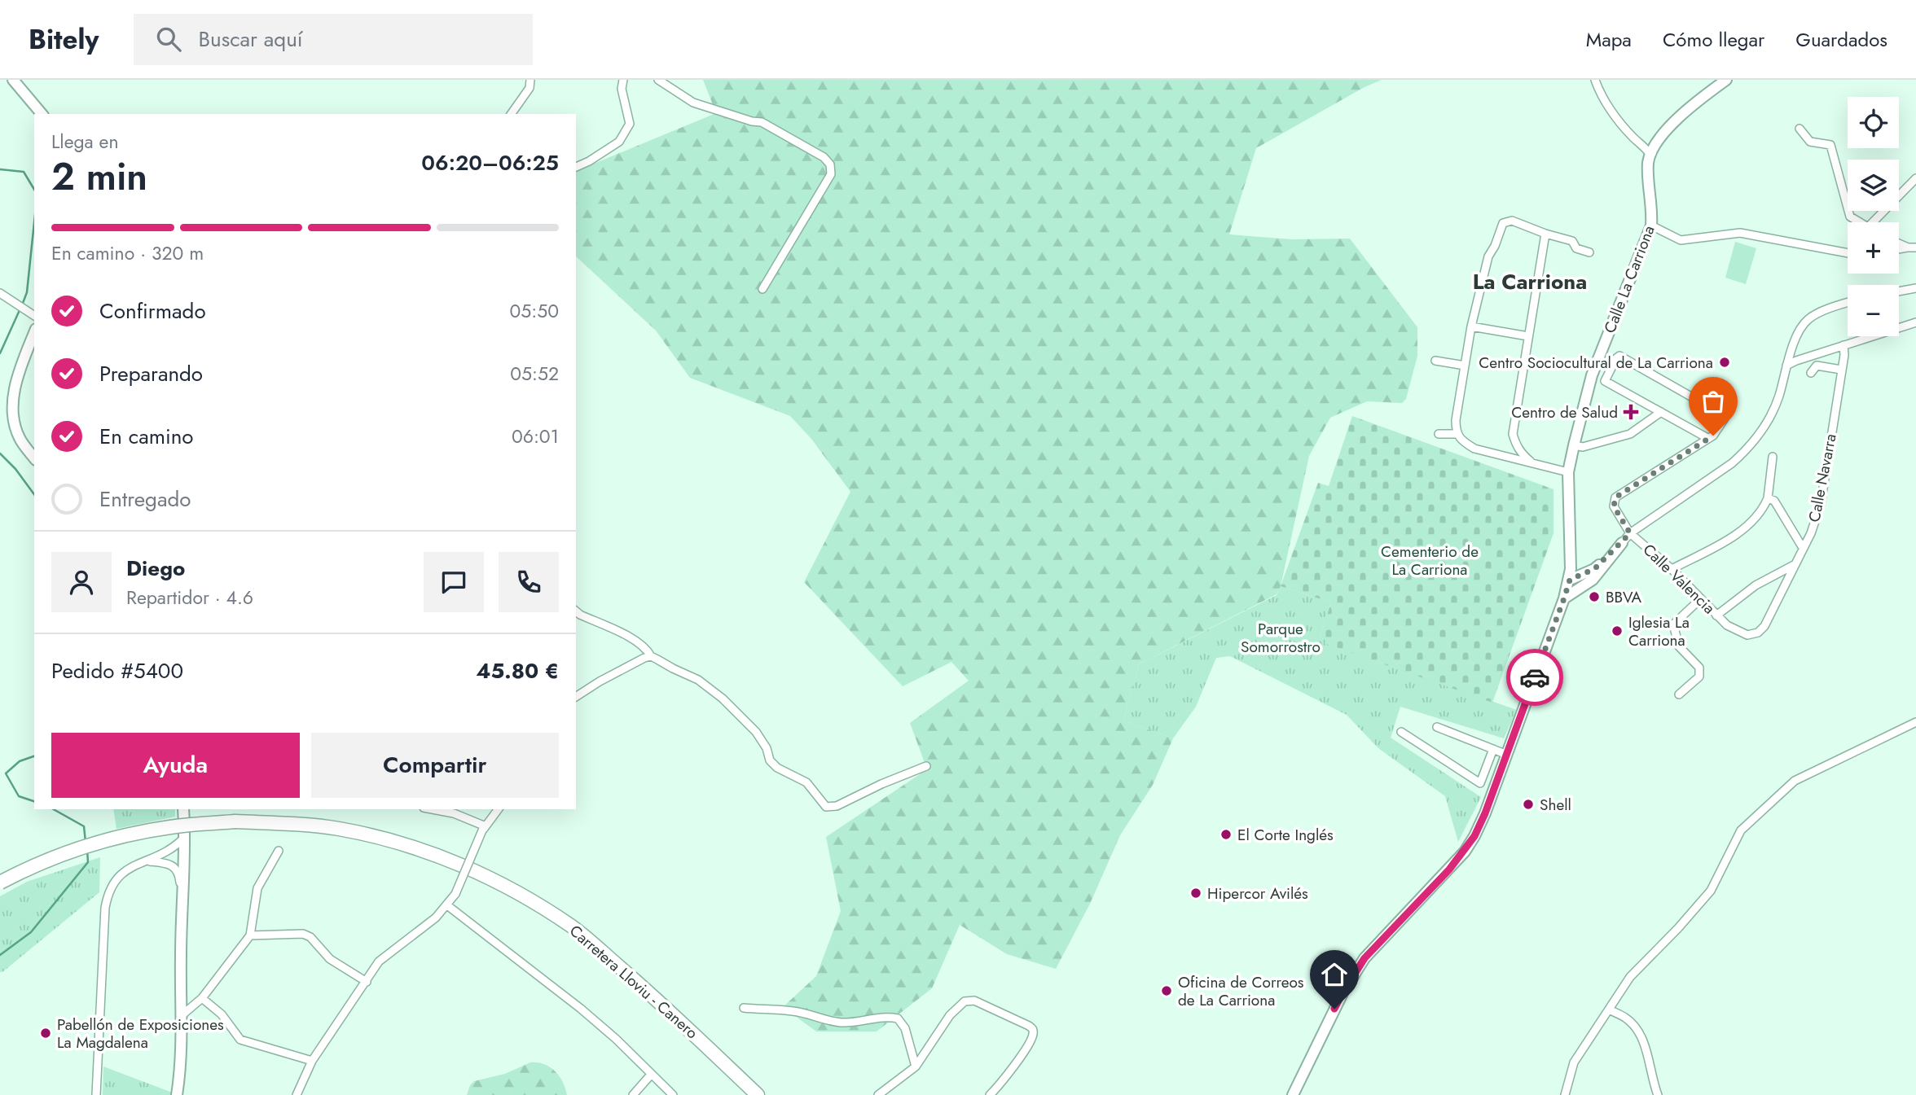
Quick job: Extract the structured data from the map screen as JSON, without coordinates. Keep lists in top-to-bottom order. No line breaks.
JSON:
{"streets":{"highway":["Carretera Lloviu - Canero"],"main road":["Calle La Carriona"],"street":["Calle Navarra","Calle Valencia"]},"crossings":[["Calle Navarra","Calle Valencia"]],"districts":["La Carriona"],"parks":["Cementerio de La Carriona","Parque Somorrostro"],"places":{"other":["Centro Sociocultural de La Carriona","BBVA","Iglesia La Carriona","Shell","El Corte Inglés","Hipercor Avilés","Oficina de Correos de La Carriona","Pabellón de Exposiciones La Magdalena"],"health":["Centro de Salud"]},"page":{"header":"Bitely","search":"Buscar aquí","nav":["Mapa","Cómo llegar","Guardados"],"map_buttons":["+","−"],"heading":["2 min","Llega en","06:20–06:25"],"panel":["Diego","Repartidor · 4.6","Pedido #5400","45.80 €"],"bar":"En camino · 320 m","list":[["Confirmado","05:50"],["Preparando","05:52"],["En camino","06:01"],"Entregado"],"buttons":["Ayuda","Compartir"]}}
